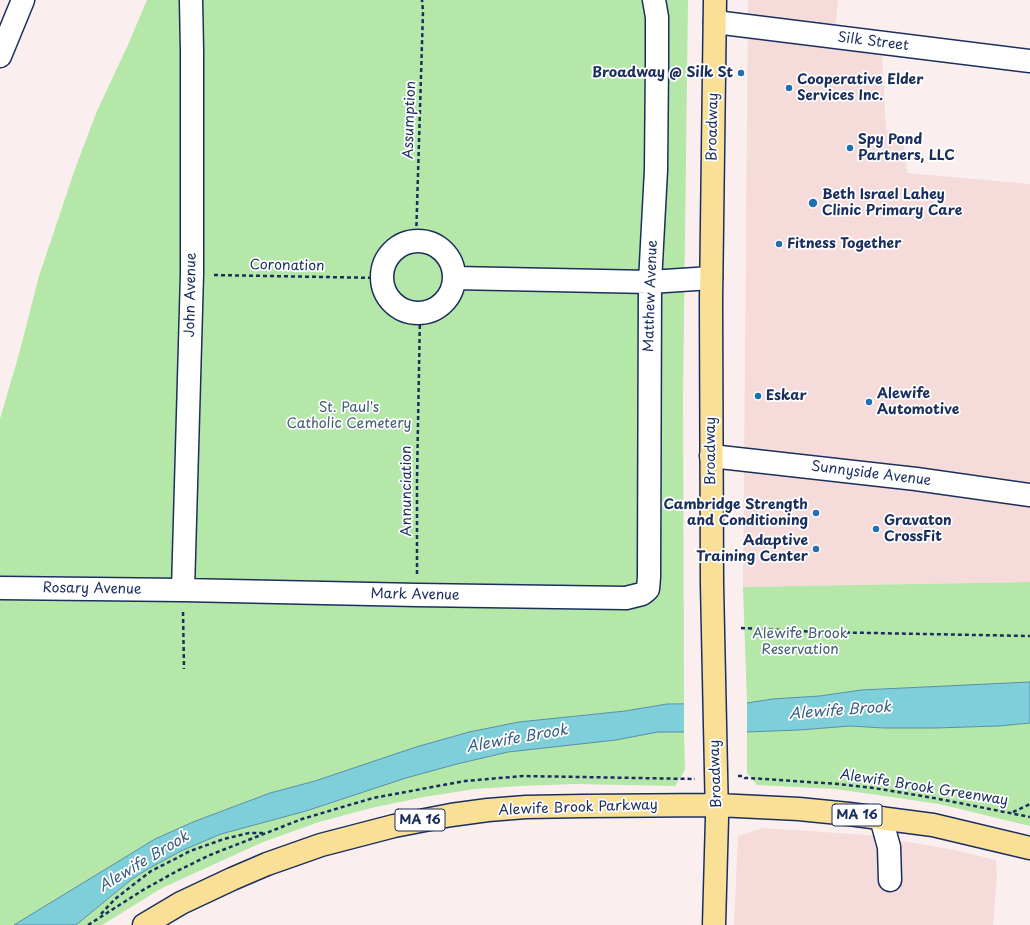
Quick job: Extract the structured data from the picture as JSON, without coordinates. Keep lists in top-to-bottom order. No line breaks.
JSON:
{"streets":{"main road":["Broadway","Alewife Brook Parkway","MA 16"],"street":["Silk Street","John Avenue","Matthew Avenue","Sunnyside Avenue","Rosary Avenue","Mark Avenue"],"path":["Assumption","Coronation","Annunciation","Alewife Brook Greenway"]},"crossings":[["Silk Street","Broadway"],["Assumption","Coronation"],["Assumption","Annunciation"],["Broadway","Sunnyside Avenue"],["Broadway","Alewife Brook Parkway"],["Coronation","John Avenue"],["Coronation","Annunciation"],["John Avenue","Rosary Avenue"],["John Avenue","Mark Avenue"],["Matthew Avenue","Mark Avenue"],["Annunciation","Mark Avenue"],["Rosary Avenue","Mark Avenue"]],"water":["Alewife Brook"],"parks":["St. Paul's Catholic Cemetery","Alewife Brook Reservation"],"places":["Broadway @ Silk St","Cooperative Elder Services Inc.","Spy Pond Partners, LLC","Beth Israel Lahey Clinic Primary Care","Fitness Together","Eskar","Alewife Automotive","Cambridge Strength and Conditioning","Gravaton CrossFit","Adaptive Training Center"]}
